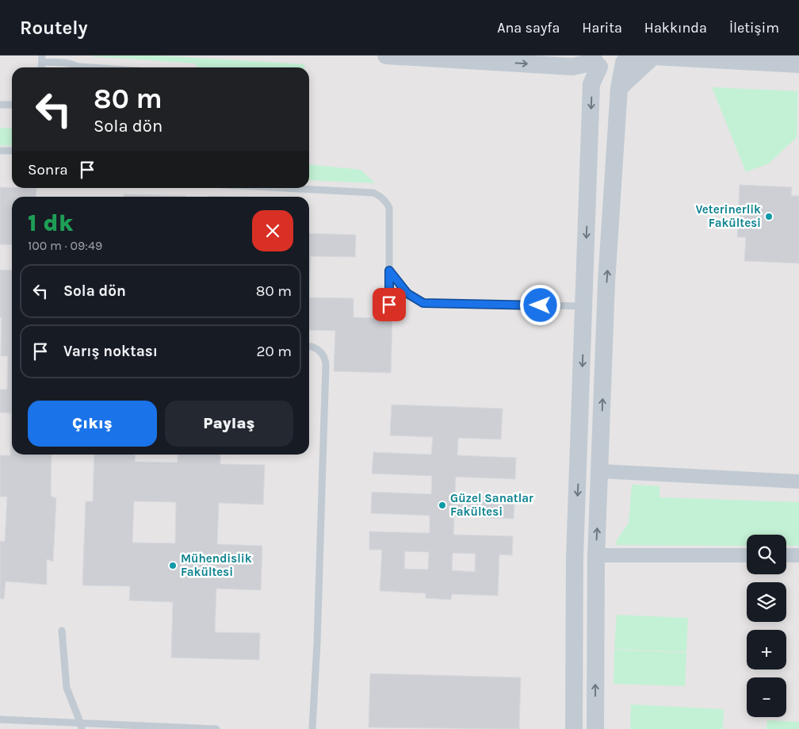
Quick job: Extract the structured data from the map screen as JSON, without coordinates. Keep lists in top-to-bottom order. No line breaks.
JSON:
{"places":["Veterinerlik Fakültesi","Güzel Sanatlar Fakültesi","Mühendislik Fakültesi"],"page":{"header":"Routely","nav":["Ana sayfa","Harita","Hakkında","İletişim"],"turn":["80 m","Sola dön"],"then":"Sonra","heading":["1 dk","100 m · 09:49"],"list":[{"name":"Sola dön","value":"80 m"},{"name":"Varış noktası","value":"20 m"}],"buttons":["Çıkış","Paylaş"],"map_buttons":["+","−"]}}
